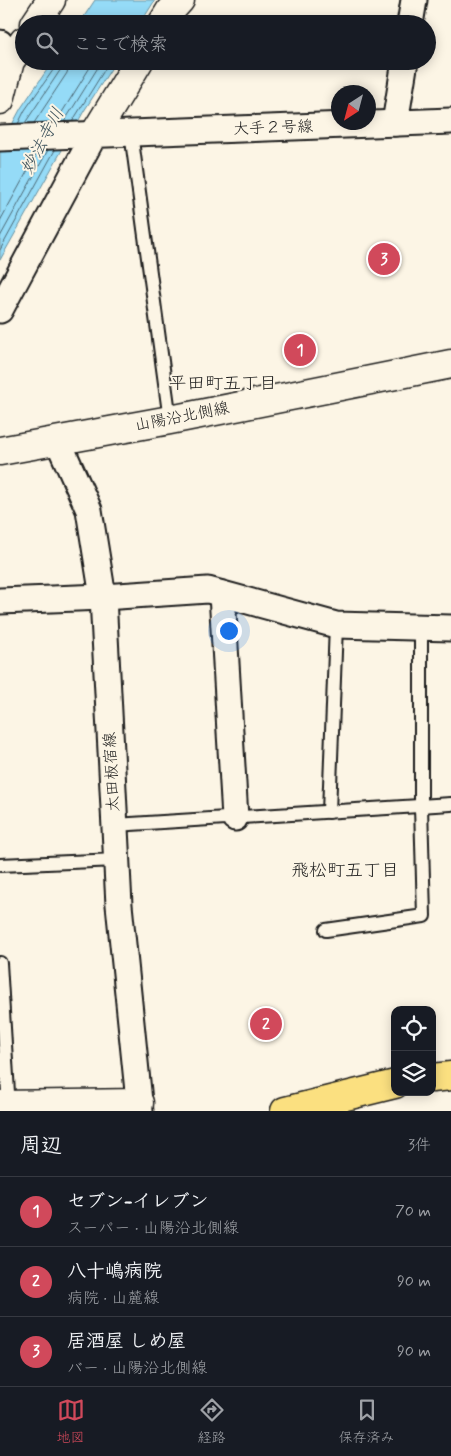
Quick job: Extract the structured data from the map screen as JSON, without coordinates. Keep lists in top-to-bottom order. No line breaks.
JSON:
{"streets":{"street":["大手２号線","山陽沿北側線","太田板宿線"]},"crossings":[["山陽沿北側線","太田板宿線"]],"districts":["平田町五丁目","飛松町五丁目"],"water":["妙法寺川"],"north":"bottom left","page":{"search":"ここで検索","pins":["3","1","2"],"heading":["周辺","3件"],"list":[{"mark":"1","name":"セブン-イレブン","note":"スーパー · 山陽沿北側線","value":"70 m"},{"mark":"2","name":"八十嶋病院","note":"病院 · 山麓線","value":"90 m"},{"mark":"3","name":"居酒屋 しめ屋","note":"バー · 山陽沿北側線","value":"90 m"}],"nav":["地図","経路","保存済み"]}}
